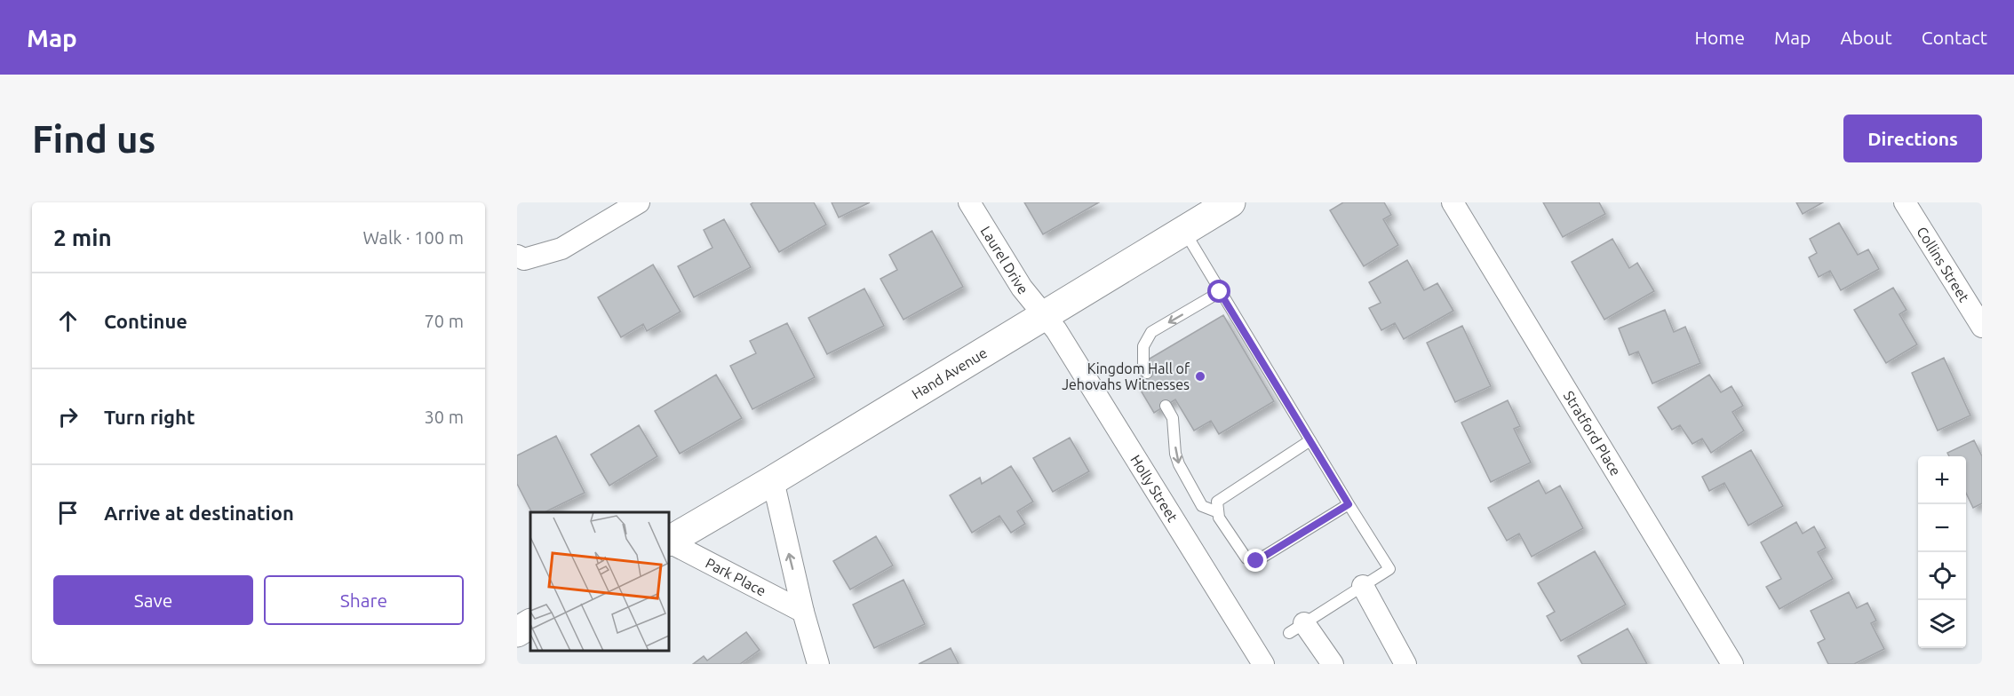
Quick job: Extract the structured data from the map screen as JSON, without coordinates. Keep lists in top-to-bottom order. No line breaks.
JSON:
{"streets":{"street":["Laurel Drive","Collins Street","Hand Avenue","Stratford Place","Holly Street","Park Place"]},"crossings":[["Laurel Drive","Hand Avenue"],["Laurel Drive","Holly Street"],["Hand Avenue","Holly Street"]],"places":["Kingdom Hall of Jehovahs Witnesses"],"page":{"header":"Map","nav":["Home","Map","About","Contact"],"buttons":["Directions",["Save","Share"]],"title":"Find us","heading":["2 min","Walk · 100 m"],"list":[["Continue","70 m"],["Turn right","30 m"],"Arrive at destination"],"map_buttons":["+","−"]}}
